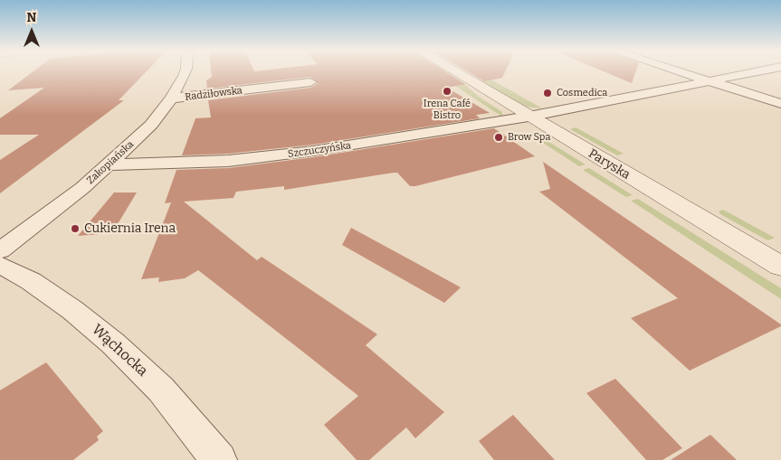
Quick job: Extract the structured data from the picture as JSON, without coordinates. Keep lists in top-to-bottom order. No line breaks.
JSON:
{"streets":{"street":["Radziłowska","Szczuczyńska","Zakopiańska","Paryska","Wąchocka"]},"crossings":[["Radziłowska","Zakopiańska"],["Szczuczyńska","Zakopiańska"],["Szczuczyńska","Paryska"]],"places":["Irena Café Bistro","Cosmedica","Brow Spa","Cukiernia Irena"],"north":"top"}
